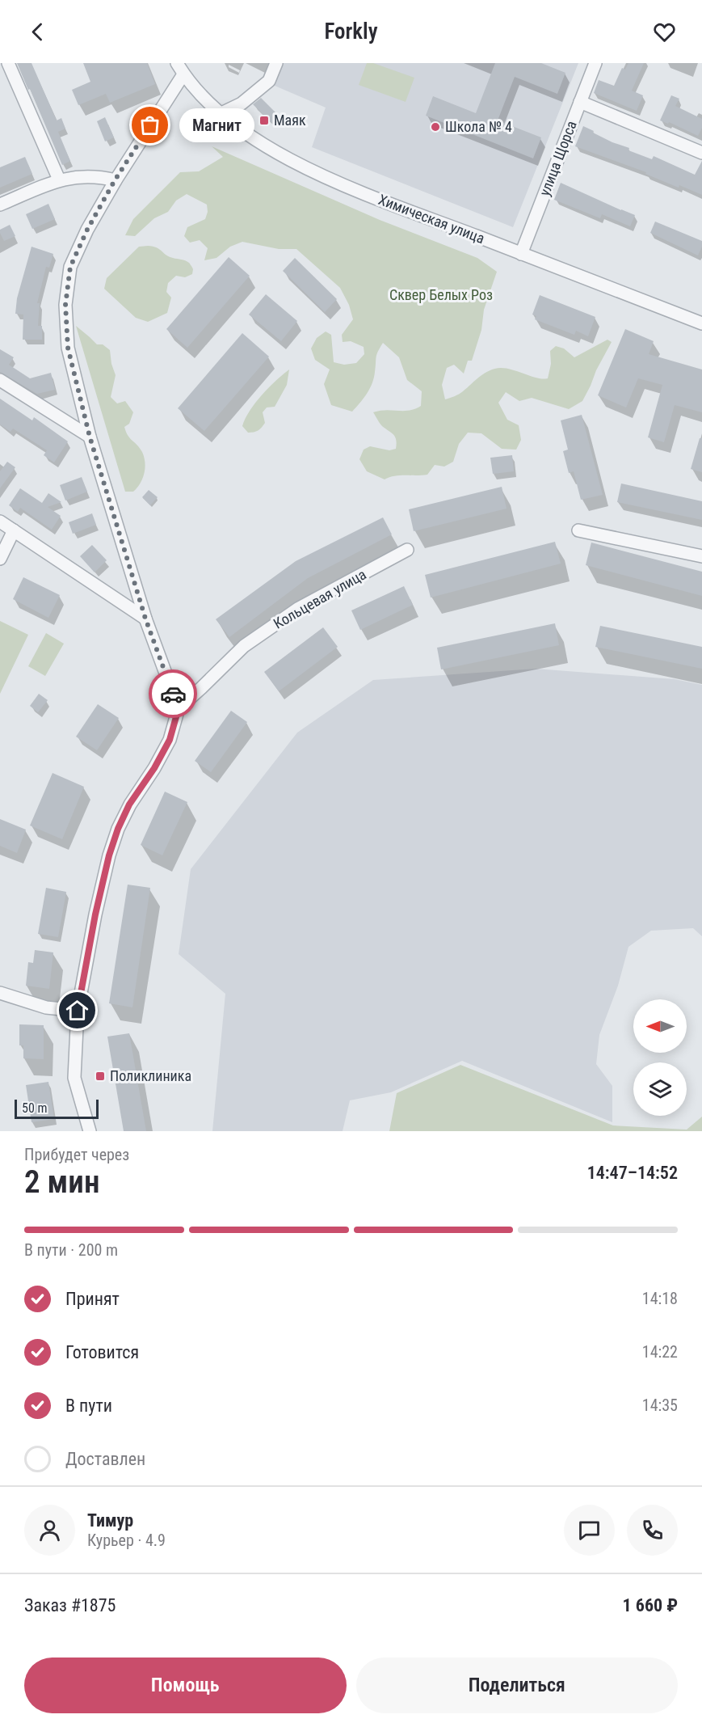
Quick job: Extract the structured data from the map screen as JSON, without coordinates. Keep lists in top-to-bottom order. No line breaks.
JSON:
{"streets":{"street":["улица Щорса","Химическая улица","Кольцевая улица"]},"crossings":[["улица Щорса","Химическая улица"]],"parks":["Сквер Белых Роз"],"places":{"transit":["Маяк","Поликлиника"],"other":["Магнит","Школа № 4"]},"scale_bar":"50 m","north":"left","page":{"header":"Forkly","bubble":"Магнит","scale":"50 m","heading":["2 мин","Прибудет через","14:47–14:52"],"panel":["Тимур","Курьер · 4.9","Заказ #1875","1 660 ₽"],"bar":"В пути · 200 m","list":[["Принят","14:18"],["Готовится","14:22"],["В пути","14:35"],"Доставлен"],"buttons":["Помощь","Поделиться"]}}
